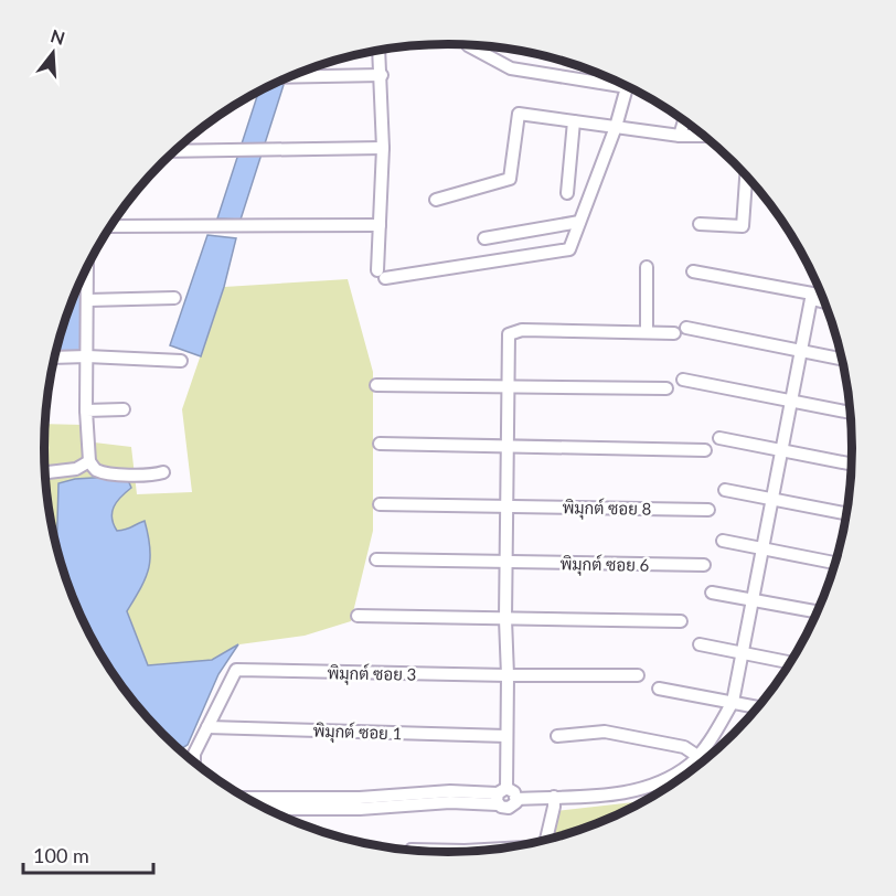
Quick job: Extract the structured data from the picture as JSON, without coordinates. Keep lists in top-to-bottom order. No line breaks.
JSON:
{"streets":{"street":["พิมุกต์ ซอย 8","พิมุกต์ ซอย 6","พิมุกต์ ซอย 3","พิมุกต์ ซอย 1"]},"crossings":[["พิมุกต์ ซอย 3","พิมุกต์ ซอย 1"]],"scale_bar":"100 m","north":"top"}
